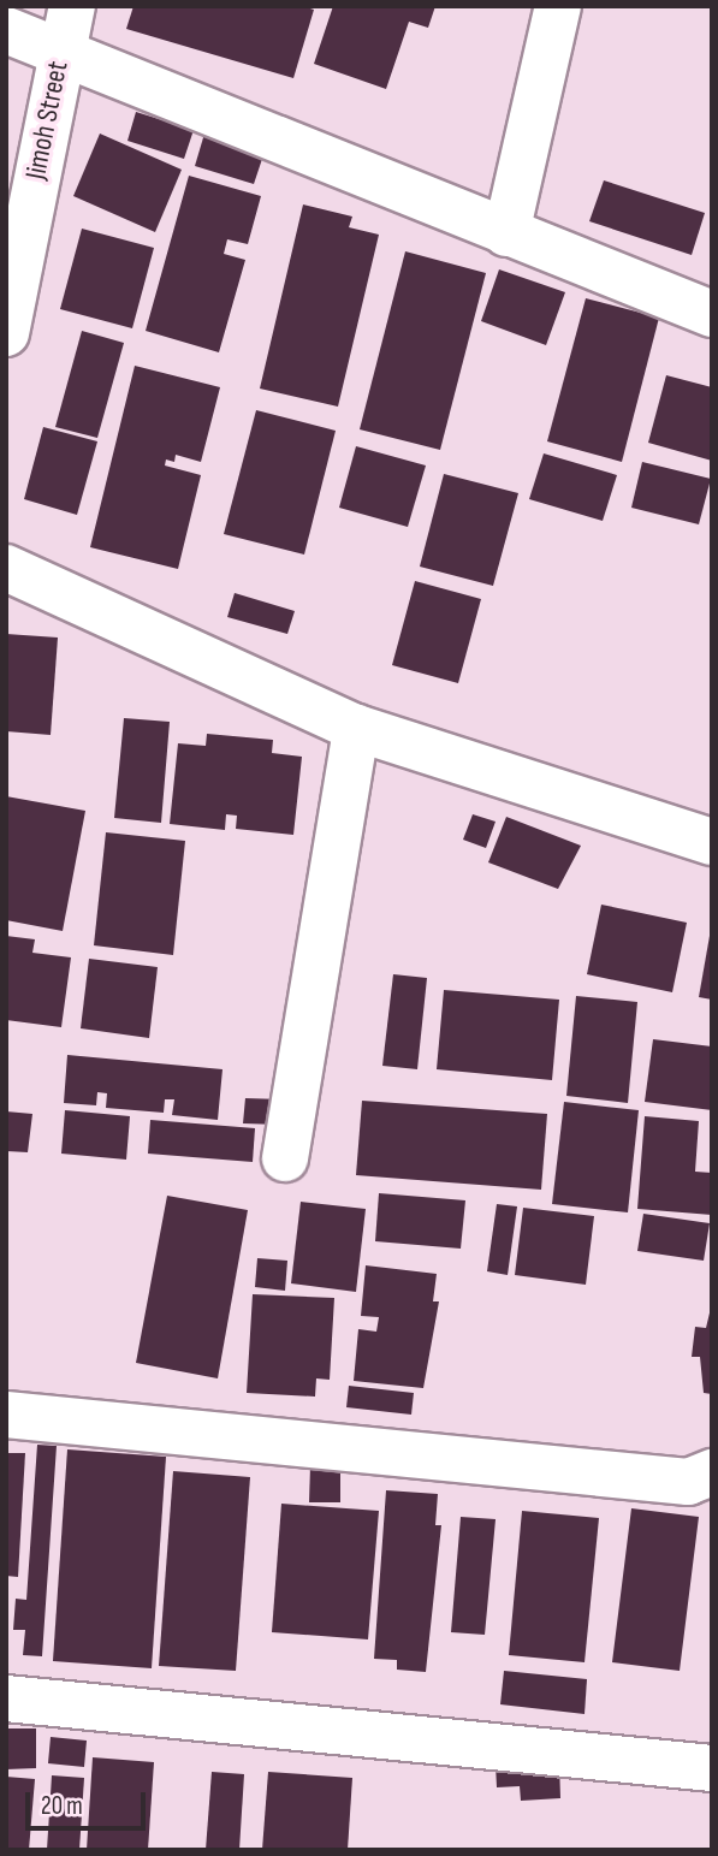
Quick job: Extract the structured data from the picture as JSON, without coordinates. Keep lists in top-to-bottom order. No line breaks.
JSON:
{"streets":{"street":["Jimoh Street"]},"scale_bar":"20 m"}
